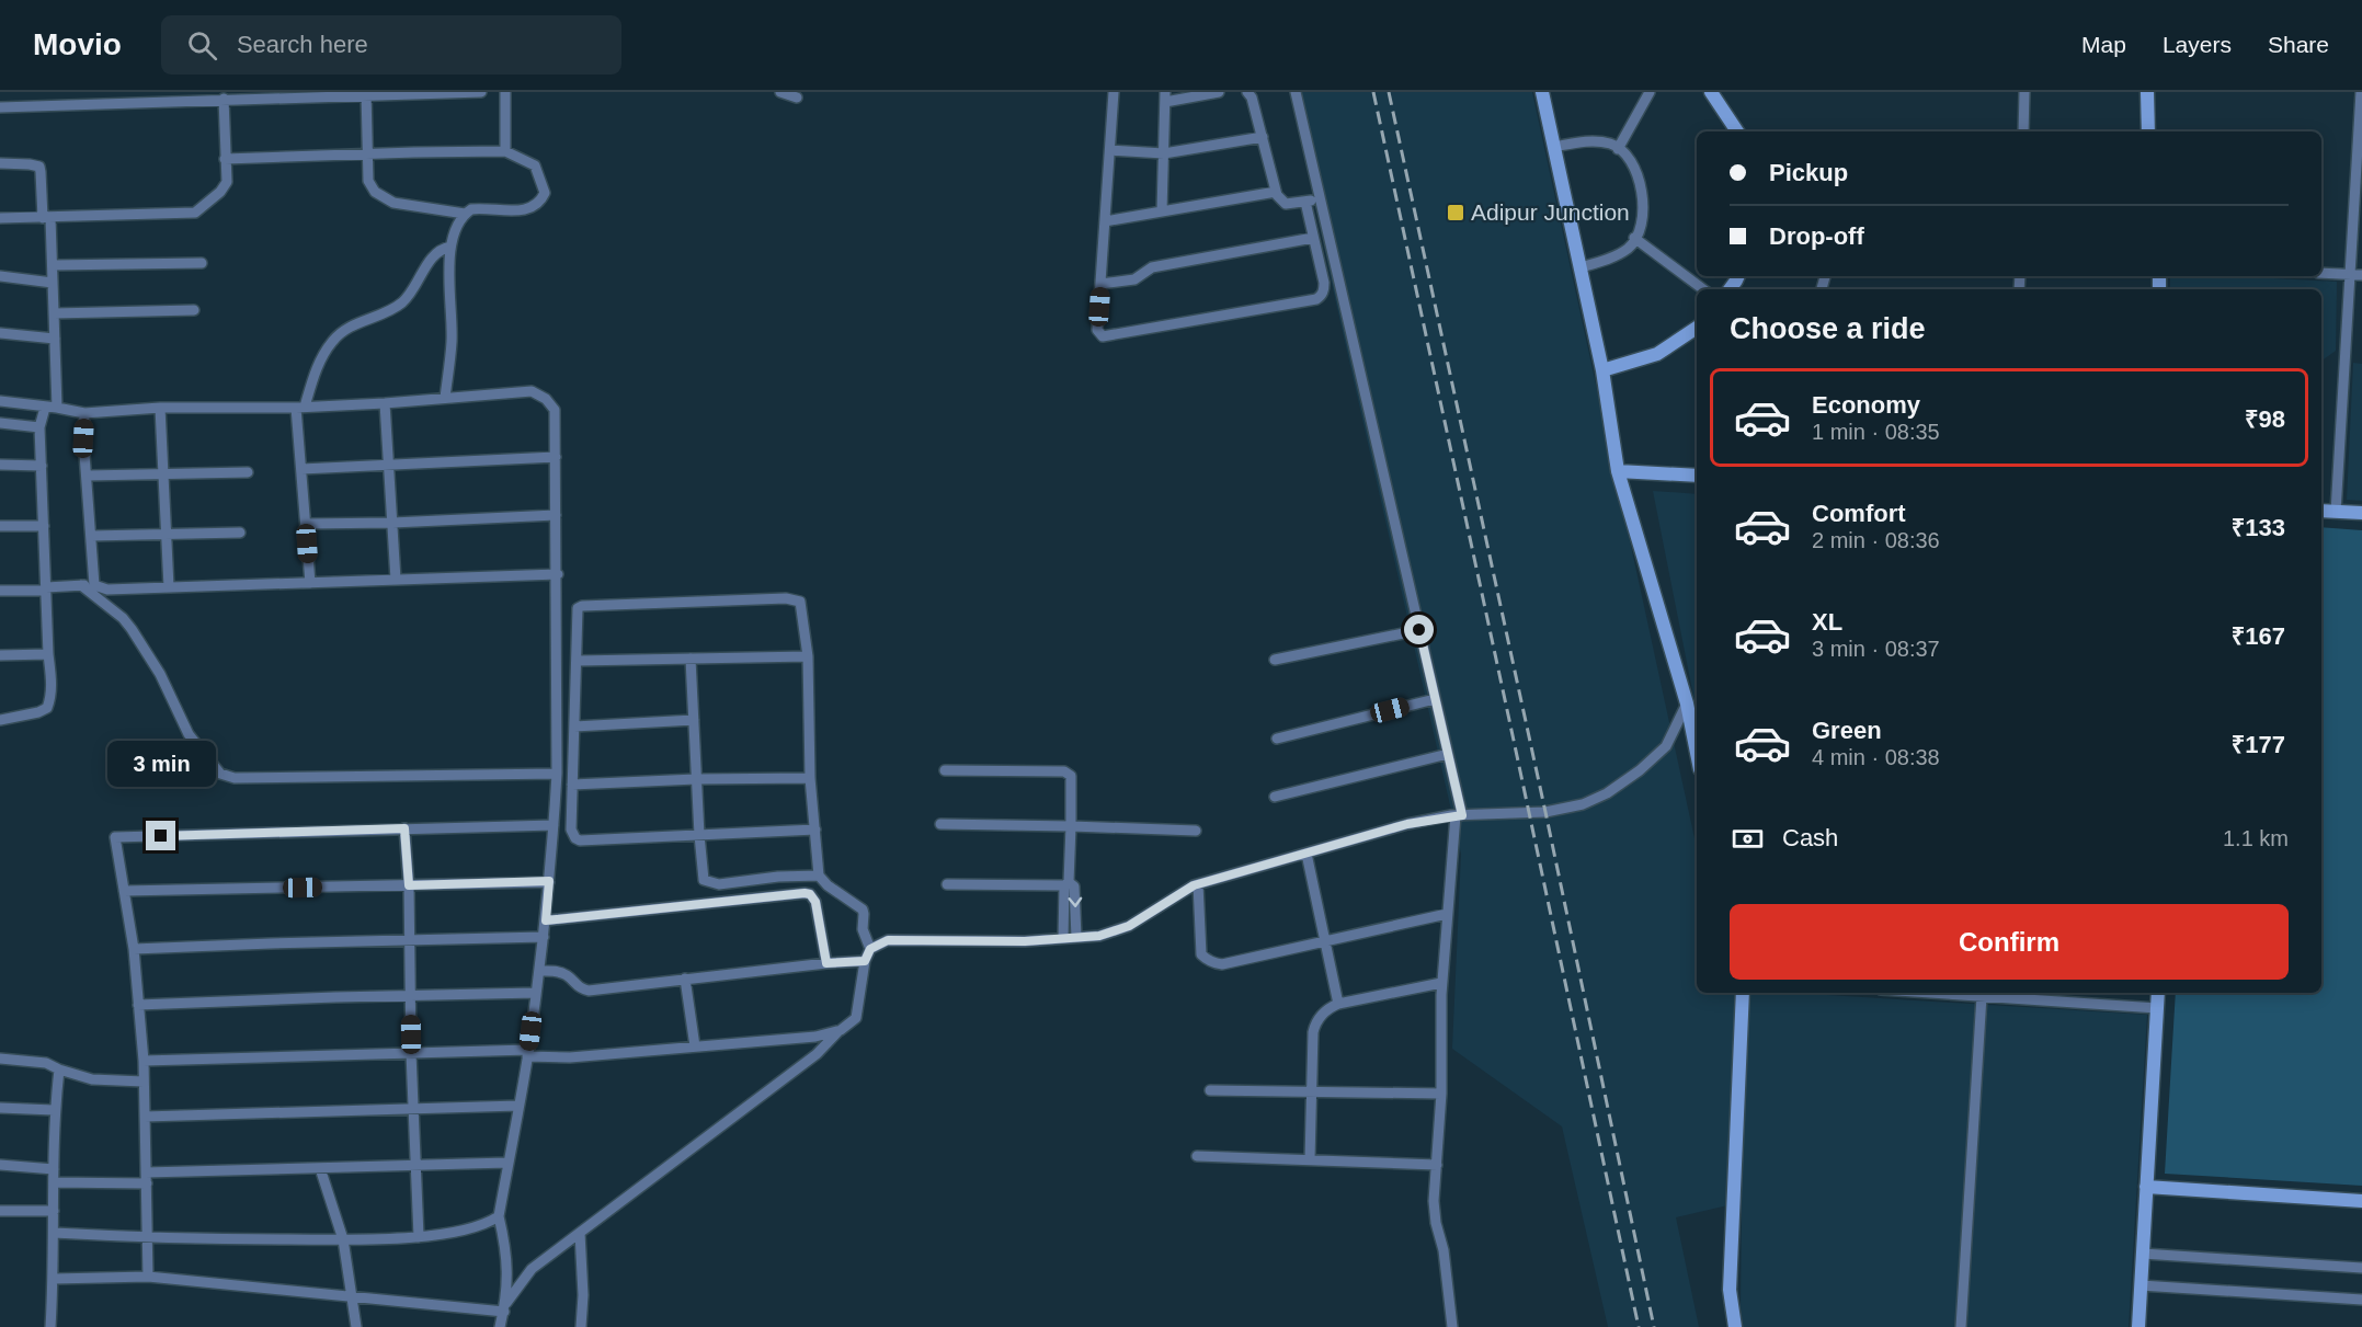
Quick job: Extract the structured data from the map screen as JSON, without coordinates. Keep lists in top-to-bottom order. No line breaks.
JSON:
{"places":{"transit":["Adipur Junction"]},"page":{"header":"Movio","search":"Search here","nav":["Map","Layers","Share"],"banner":["Pickup","Drop-off"],"heading":"Choose a ride","list":[{"name":"Economy","note":"1 min · 08:35","value":"₹98"},{"name":"Comfort","note":"2 min · 08:36","value":"₹133"},{"name":"XL","note":"3 min · 08:37","value":"₹167"},{"name":"Green","note":"4 min · 08:38","value":"₹177"}],"bubble":"3 min","pay":["Cash","1.1 km"],"buttons":"Confirm"}}
